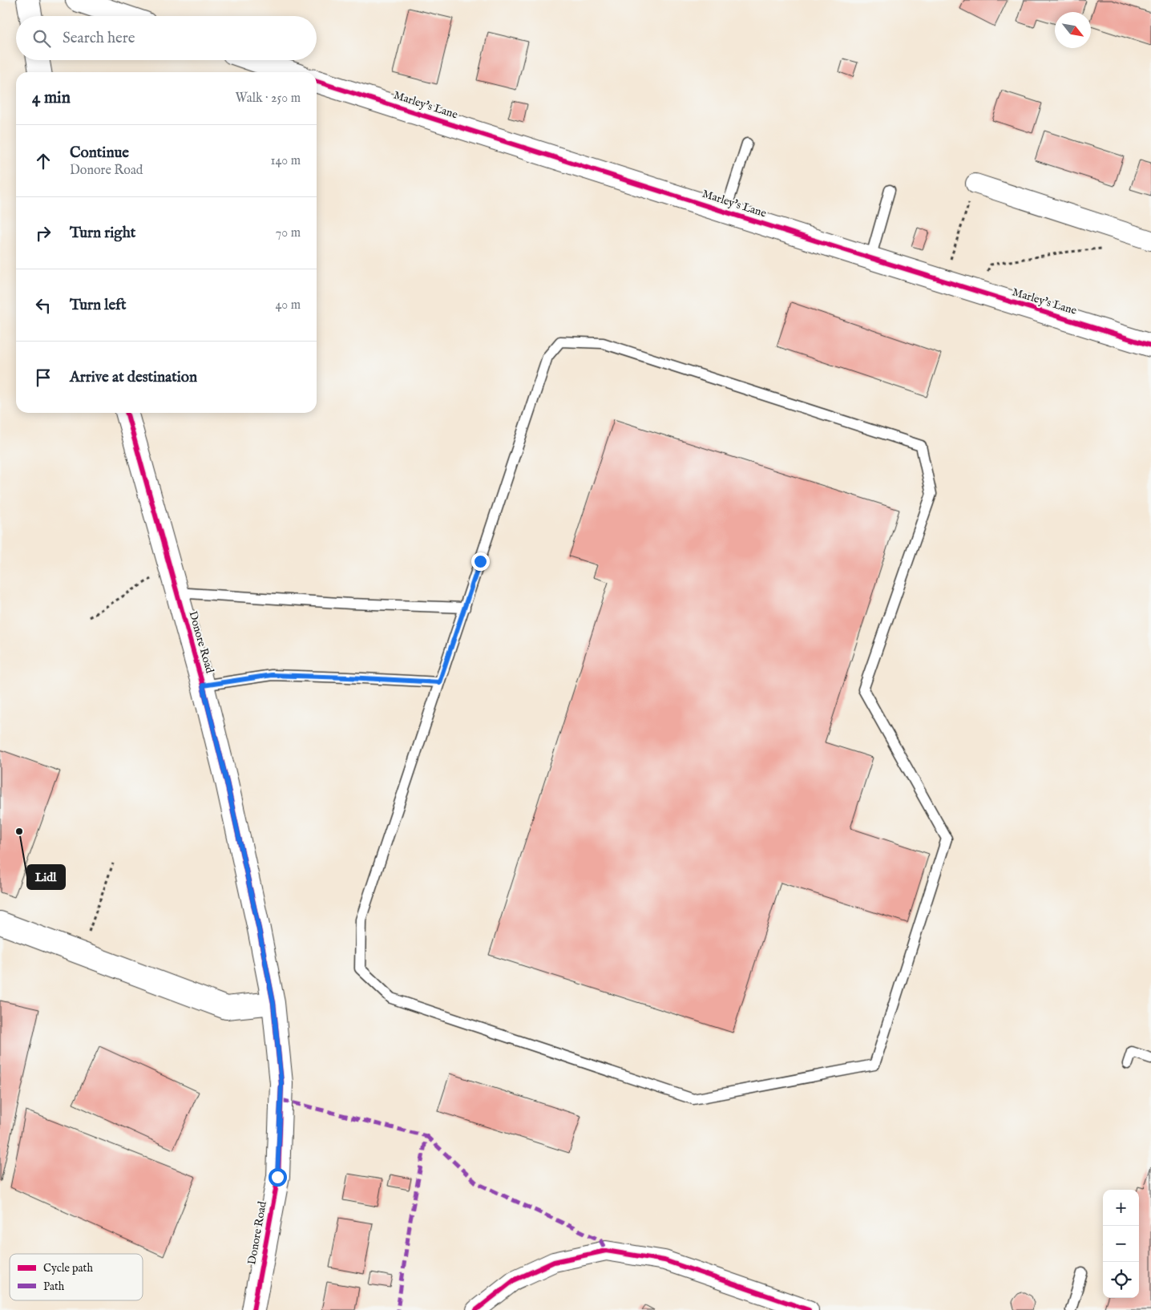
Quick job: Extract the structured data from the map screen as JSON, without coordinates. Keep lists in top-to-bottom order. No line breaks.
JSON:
{"streets":{"street":["Marley's Lane","Donore Road"]},"places":["Lidl"],"legend":["Cycle path","Path"],"north":"bottom right","page":{"search":"Search here","heading":["4 min","Walk · 250 m"],"list":[["Continue","Donore Road","140 m"],["Turn right","70 m"],["Turn left","40 m"],"Arrive at destination"],"map_buttons":["+","−"]}}
